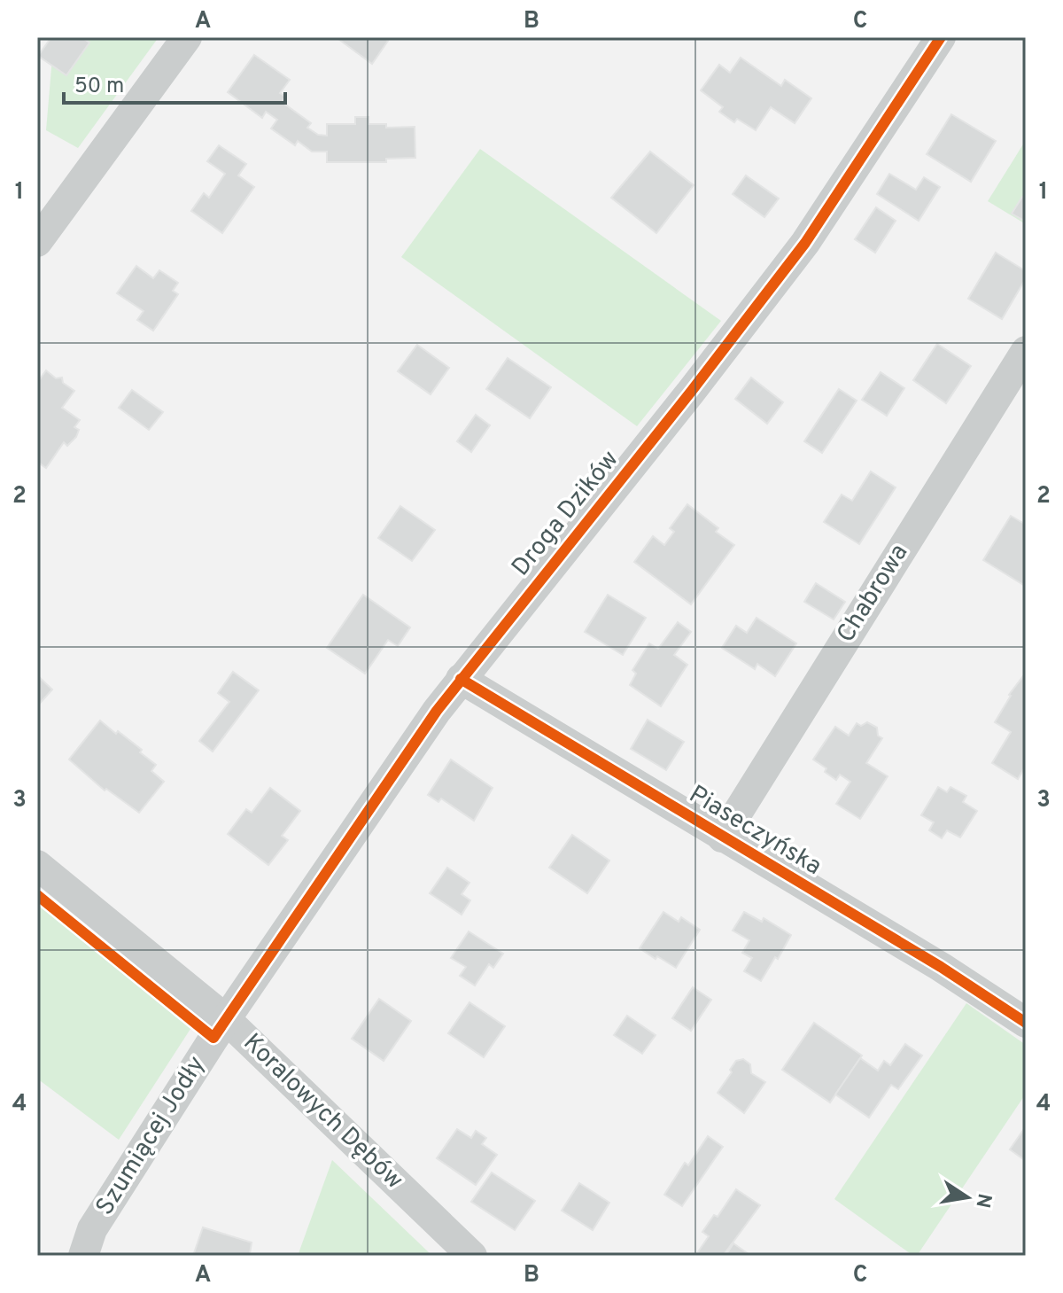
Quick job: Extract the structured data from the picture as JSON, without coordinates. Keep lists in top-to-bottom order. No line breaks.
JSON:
{"streets":{"street":["Droga Dzików","Chabrowa","Piaseczyńska","Koralowych Dębów","Szumiącej Jodły"]},"crossings":[["Droga Dzików","Piaseczyńska"],["Droga Dzików","Koralowych Dębów"],["Droga Dzików","Szumiącej Jodły"],["Chabrowa","Piaseczyńska"],["Koralowych Dębów","Szumiącej Jodły"]],"scale_bar":"50 m","north":"right","grid":{"columns":["A","B","C"],"rows":["1","2","3","4"]}}
